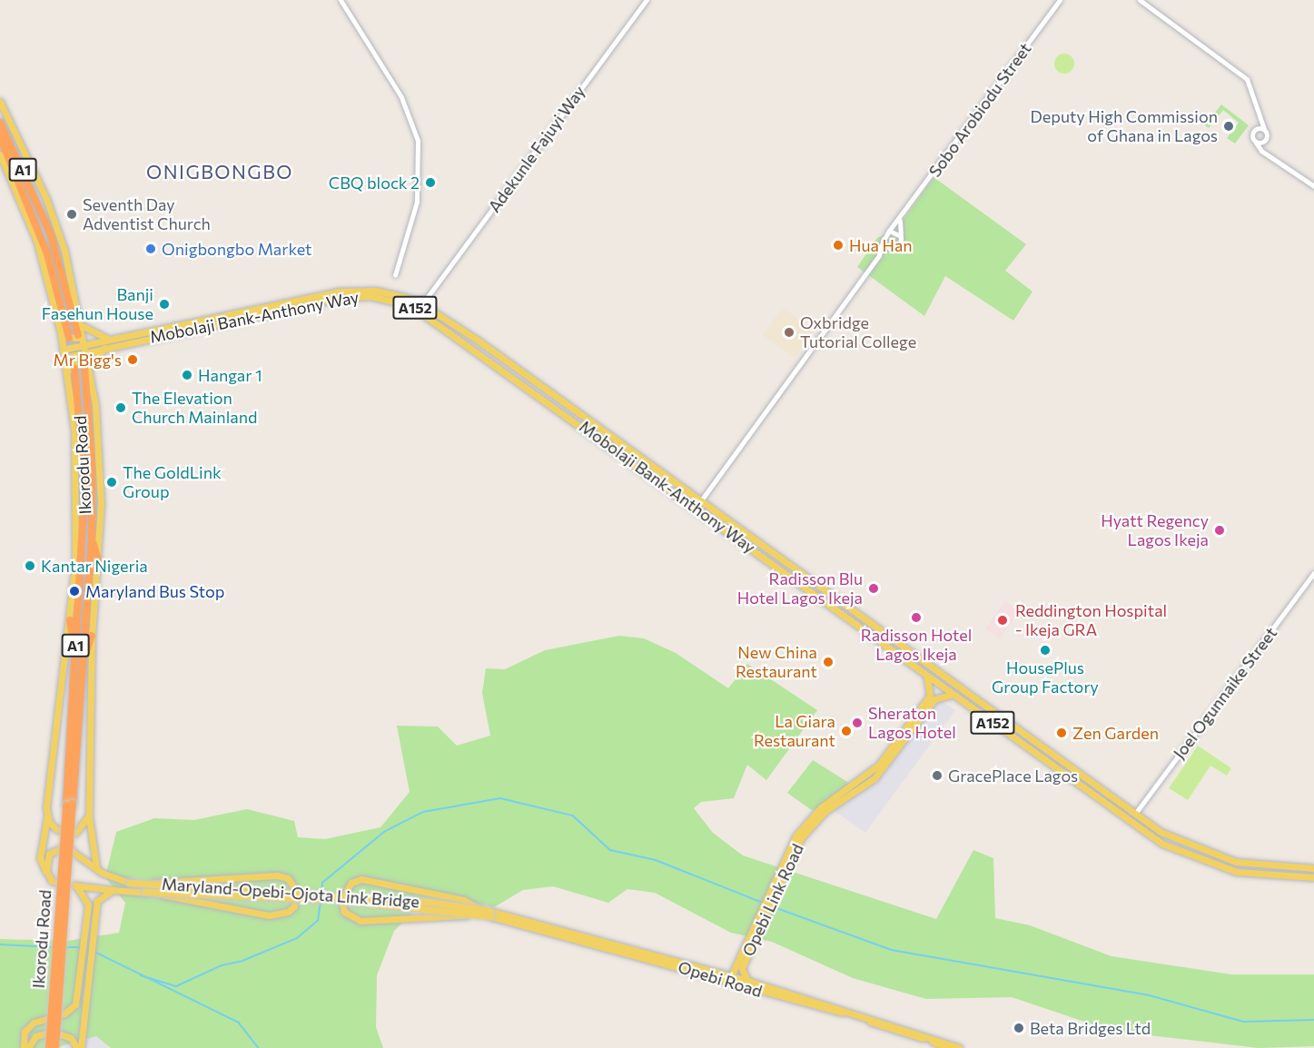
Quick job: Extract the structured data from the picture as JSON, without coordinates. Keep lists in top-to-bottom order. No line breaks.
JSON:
{"streets":{"highway":["A1","Ikorodu Road"],"main road":["A152","Mobolaji Bank-Anthony Way","Maryland-Opebi-Ojota Link Bridge","Opebi Link Road","Opebi Road"],"street":["Sobo Arobiodu Street","Adekunle Fajuyi Way","Joel Ogunnaike Street"]},"crossings":[["Mobolaji Bank-Anthony Way","Ikorodu Road"],["Mobolaji Bank-Anthony Way","Joel Ogunnaike Street"],["Mobolaji Bank-Anthony Way","Opebi Link Road"],["Ikorodu Road","Maryland-Opebi-Ojota Link Bridge"],["Maryland-Opebi-Ojota Link Bridge","Opebi Road"],["Opebi Link Road","Opebi Road"]],"districts":["ONIGBONGBO"],"places":["Deputy High Commission of Ghana in Lagos","CBQ block 2","Seventh Day Adventist Church","Hua Han","Onigbongbo Market","Banji Fasehun House","Oxbridge Tutorial College","Mr Bigg's","Hangar 1","The Elevation Church Mainland","The GoldLink Group","Hyatt Regency Lagos Ikeja","Kantar Nigeria","Radisson Blu Hotel Lagos Ikeja","Maryland Bus Stop","Radisson Hotel Lagos Ikeja","Reddington Hospital - Ikeja GRA","HousePlus Group Factory","New China Restaurant","Sheraton Lagos Hotel","La Giara Restaurant","Zen Garden","GracePlace Lagos","Beta Bridges Ltd"]}
